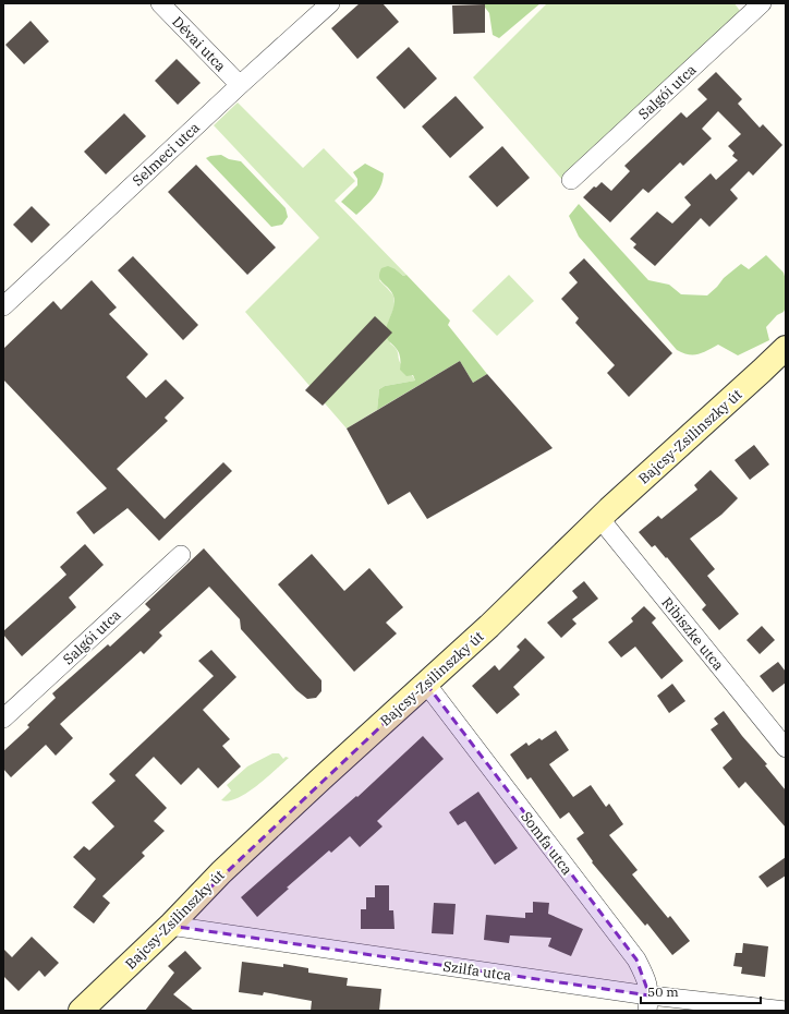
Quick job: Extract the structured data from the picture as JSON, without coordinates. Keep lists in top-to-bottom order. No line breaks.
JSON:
{"streets":{"main road":["Bajcsy-Zsilinszky út"],"street":["Dévai utca","Salgói utca","Selmeci utca","Ribiszke utca","Somfa utca","Szilfa utca"]},"crossings":[["Dévai utca","Selmeci utca"],["Bajcsy-Zsilinszky út","Ribiszke utca"],["Bajcsy-Zsilinszky út","Somfa utca"],["Bajcsy-Zsilinszky út","Szilfa utca"],["Somfa utca","Szilfa utca"]],"scale_bar":"50 m"}
